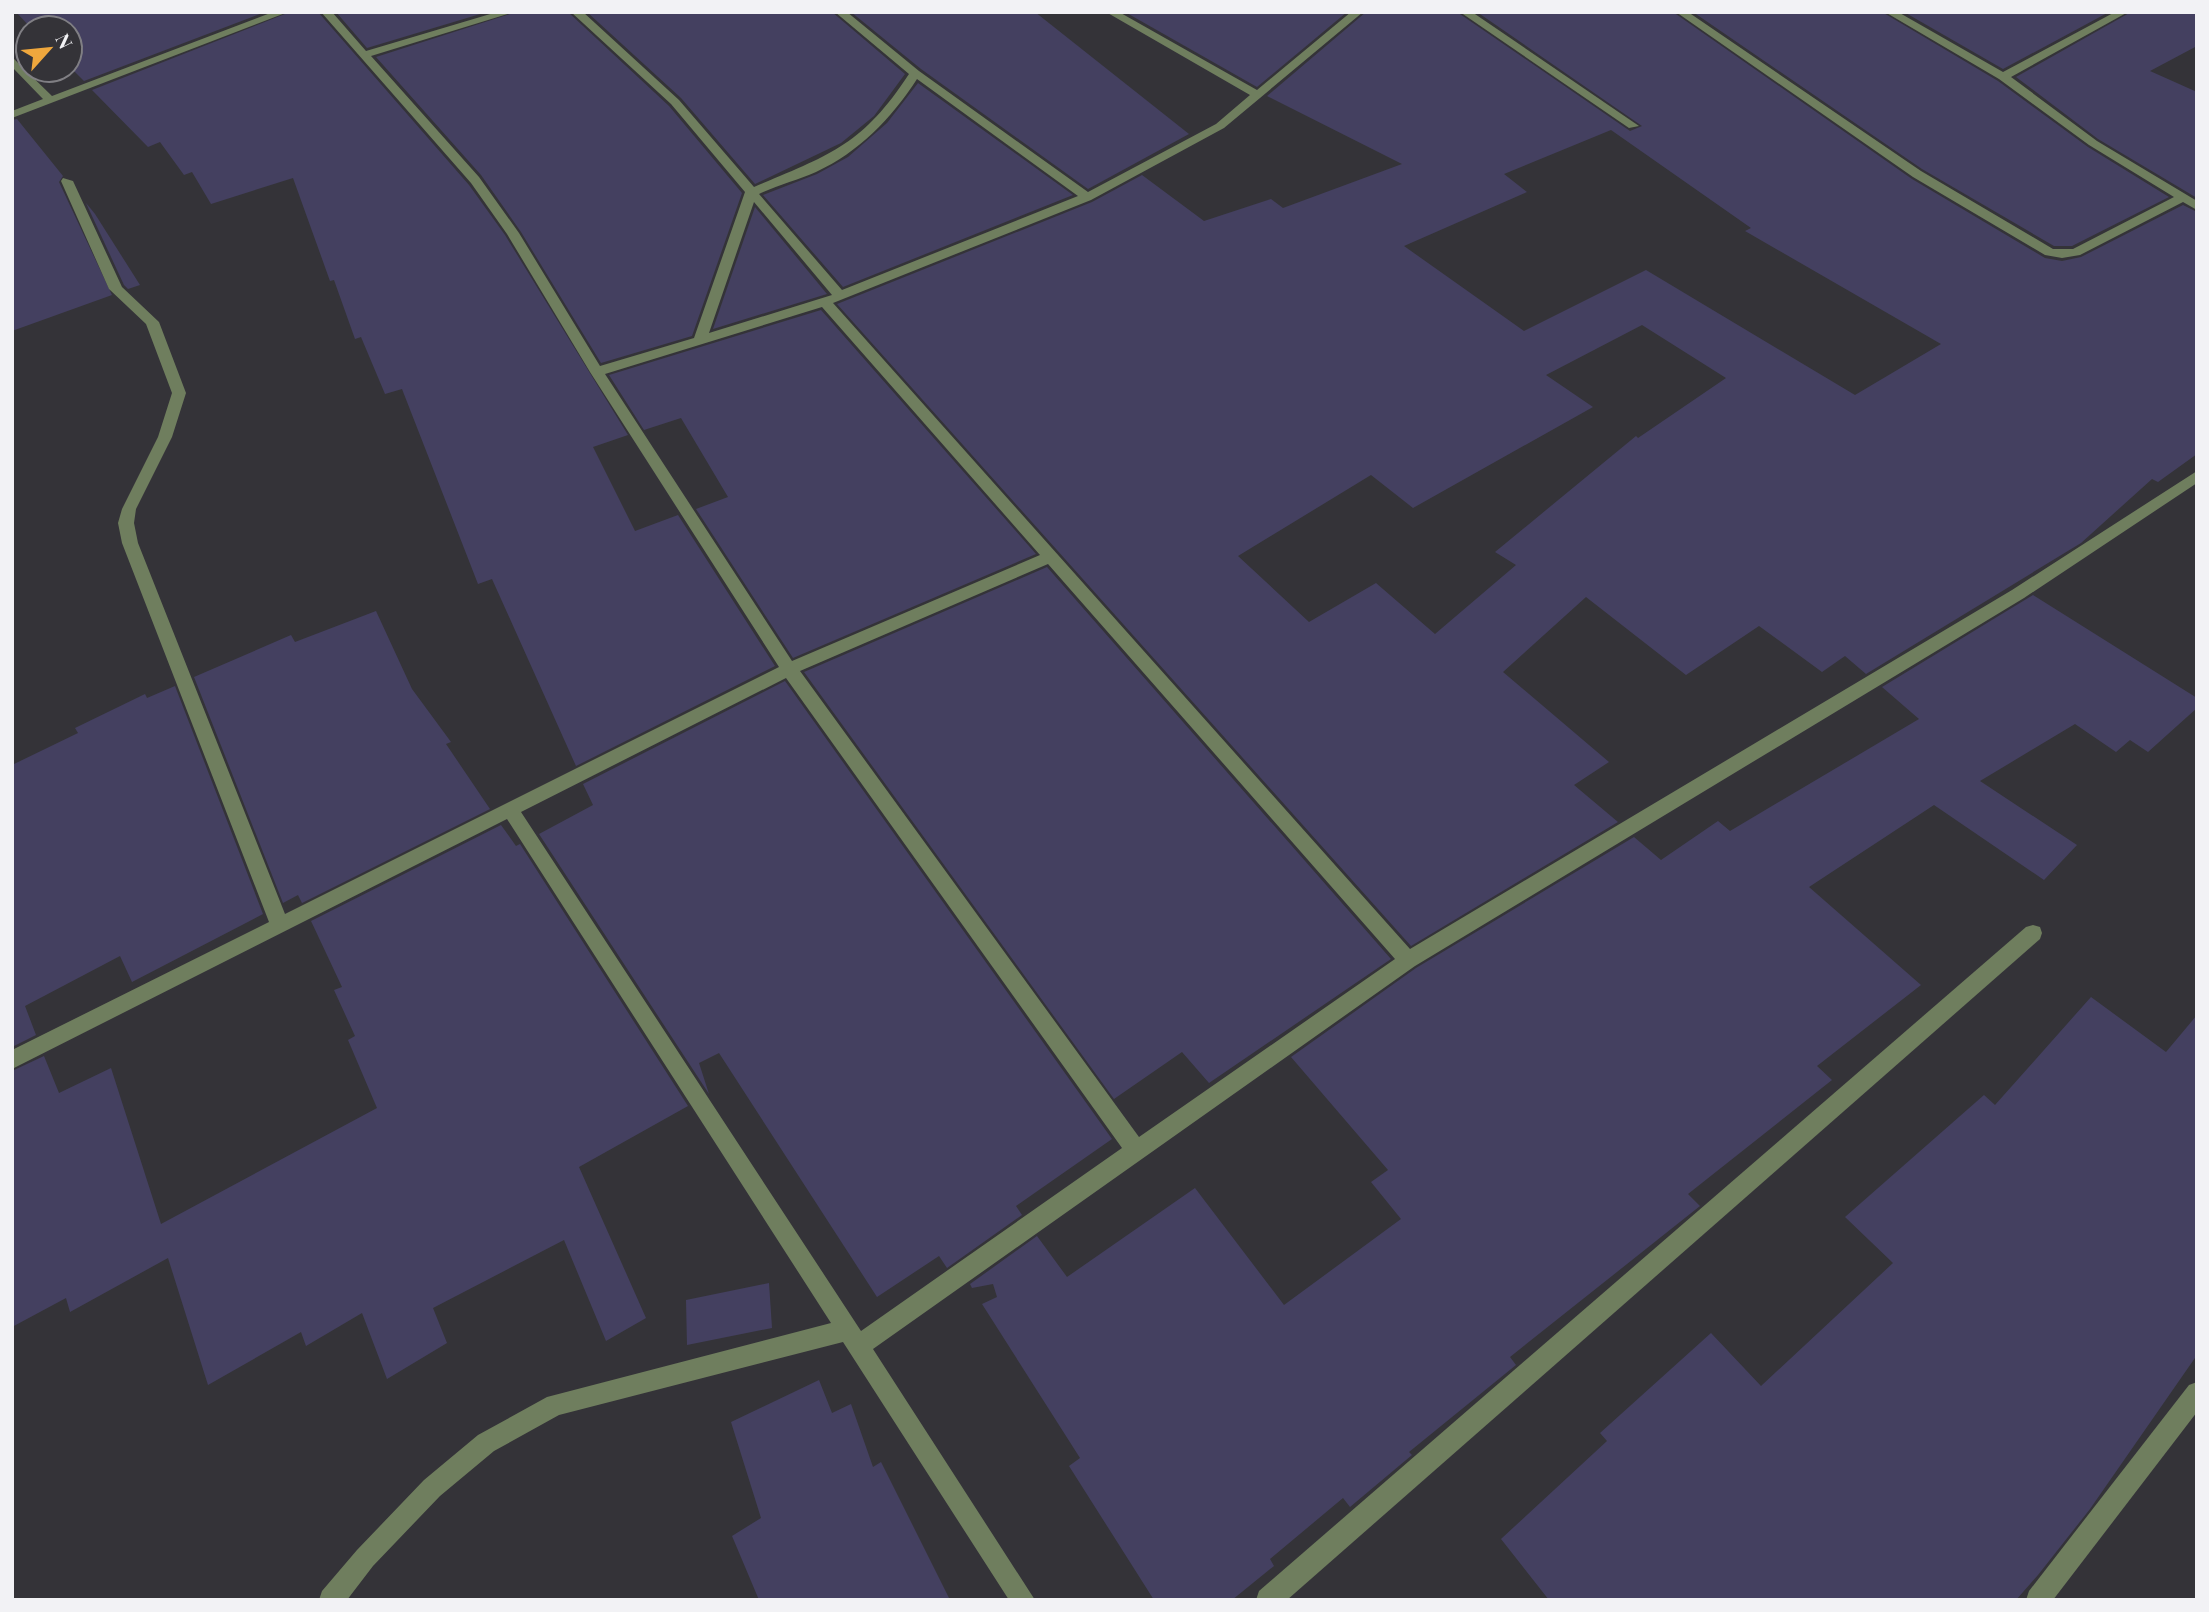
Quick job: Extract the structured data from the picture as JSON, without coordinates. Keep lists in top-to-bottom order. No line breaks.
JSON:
{"north":"top right"}
